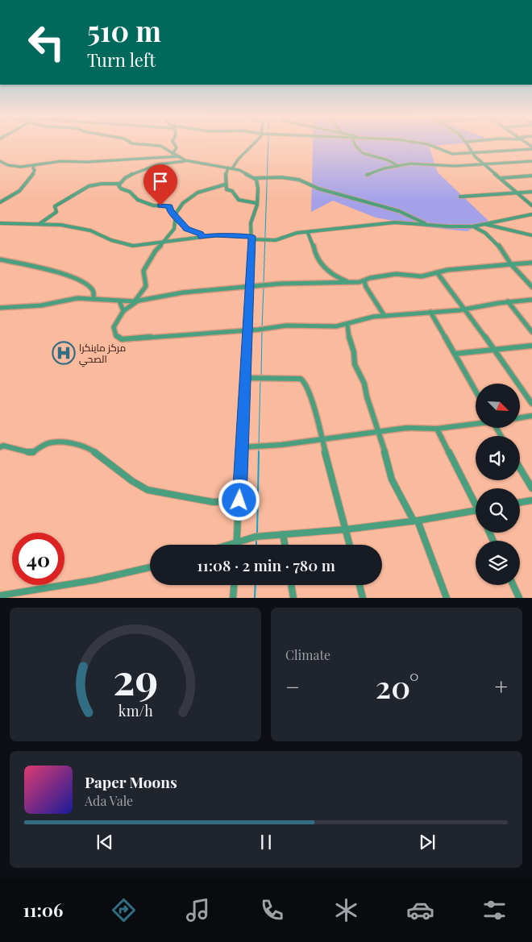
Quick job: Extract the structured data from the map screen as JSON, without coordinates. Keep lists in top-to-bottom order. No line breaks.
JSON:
{"places":{"hospital":["مركز ماينكرا الصحي"]},"north":"bottom right","page":{"turn":["510 m","Turn left"],"limit":"40","trip":"11:08 · 2 min · 780 m","tile":"Climate","heat":["−","20°","+"],"song":["Paper Moons","Ada Vale"],"tabs":"11:06","gauge":["29","km/h"]}}
